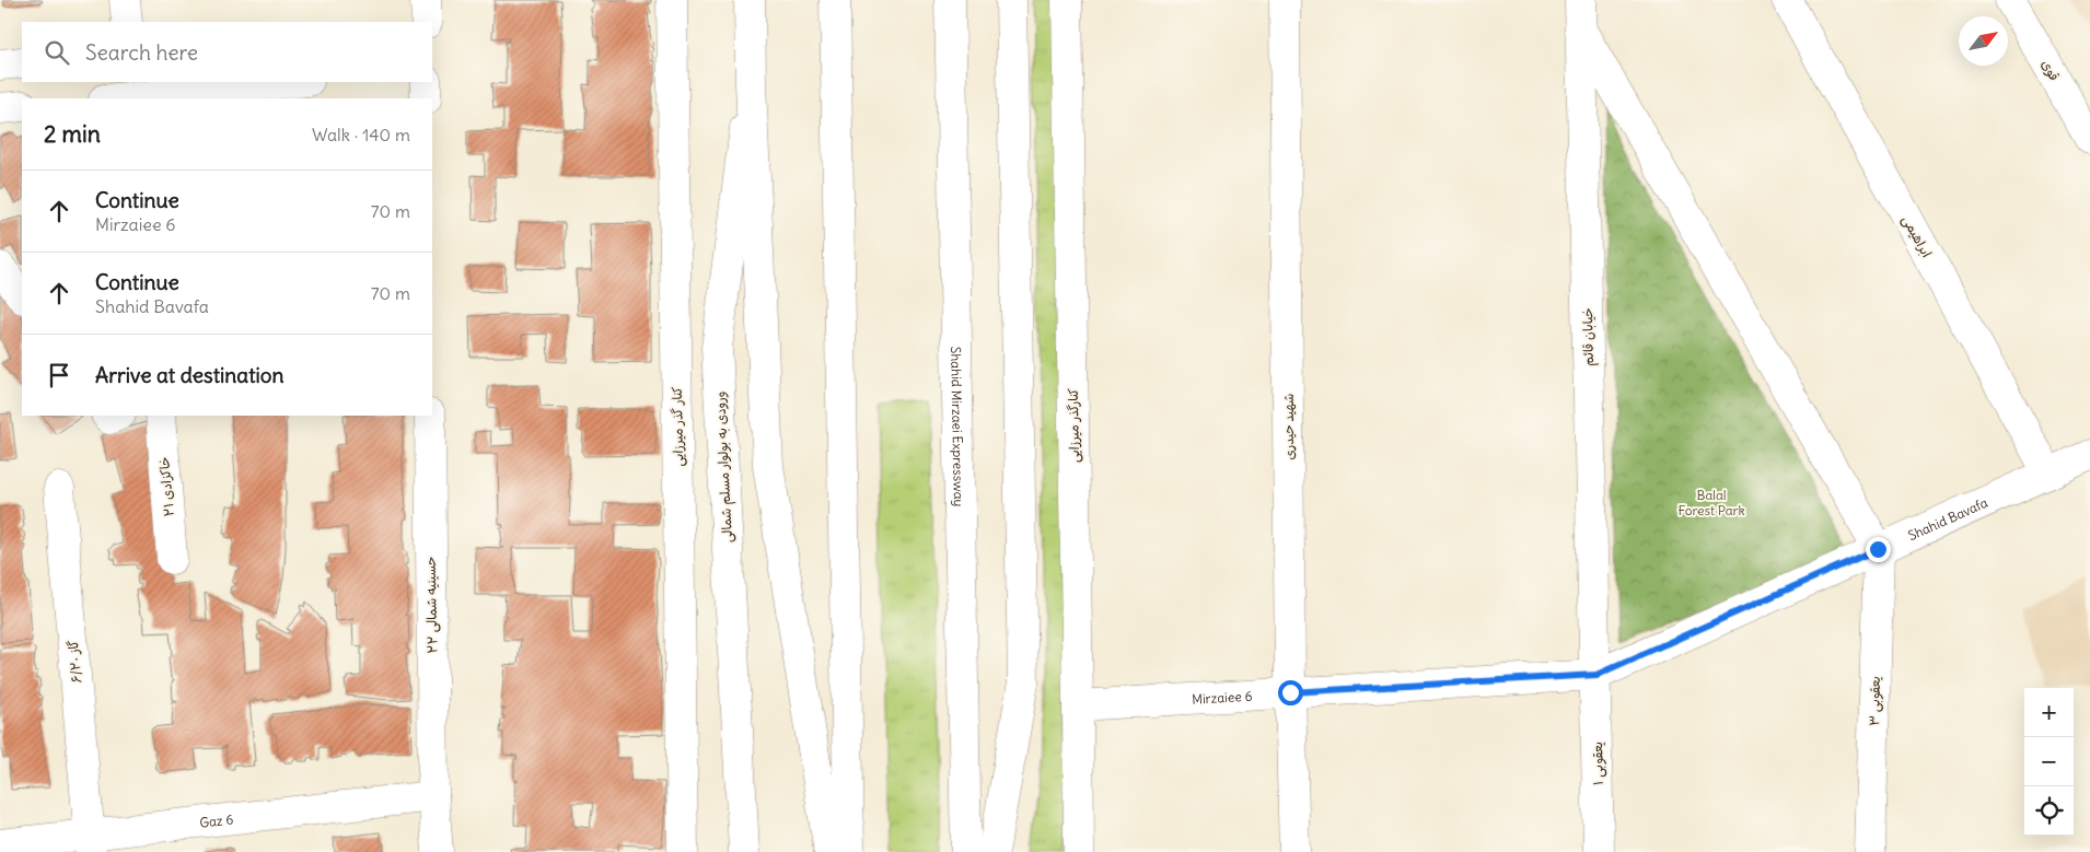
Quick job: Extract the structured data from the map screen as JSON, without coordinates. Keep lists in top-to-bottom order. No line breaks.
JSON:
{"streets":{"main road":["قوی","ابراهیمی","خیابان قائم","کنارگذر میرزایی","کنار گذر میرزایی","Shahid Mirzaei Expressway","شهید حیدری","ورودی به بولوار مسلم شمالی","خاکزادی ۲۱","Shahid Bavafa","حسینیه شمالی ۲۲","گاز ۶/۲۰","Mirzaiee 6","یعقوبی ۳","یعقوبی ۱","Gaz 6"]},"crossings":[["ابراهیمی","Shahid Bavafa"],["خیابان قائم","Shahid Bavafa"],["خیابان قائم","Mirzaiee 6"],["خیابان قائم","یعقوبی ۱"],["کنارگذر میرزایی","Mirzaiee 6"],["شهید حیدری","Mirzaiee 6"],["Shahid Bavafa","Mirzaiee 6"],["Shahid Bavafa","یعقوبی ۳"],["Shahid Bavafa","یعقوبی ۱"],["حسینیه شمالی ۲۲","Gaz 6"],["گاز ۶/۲۰","Gaz 6"],["Mirzaiee 6","یعقوبی ۱"]],"parks":["Balal Forest Park"],"north":"top right","page":{"search":"Search here","heading":["2 min","Walk · 140 m"],"list":[["Continue","Mirzaiee 6","70 m"],["Continue","Shahid Bavafa","70 m"],"Arrive at destination"],"map_buttons":["+","−"]}}
